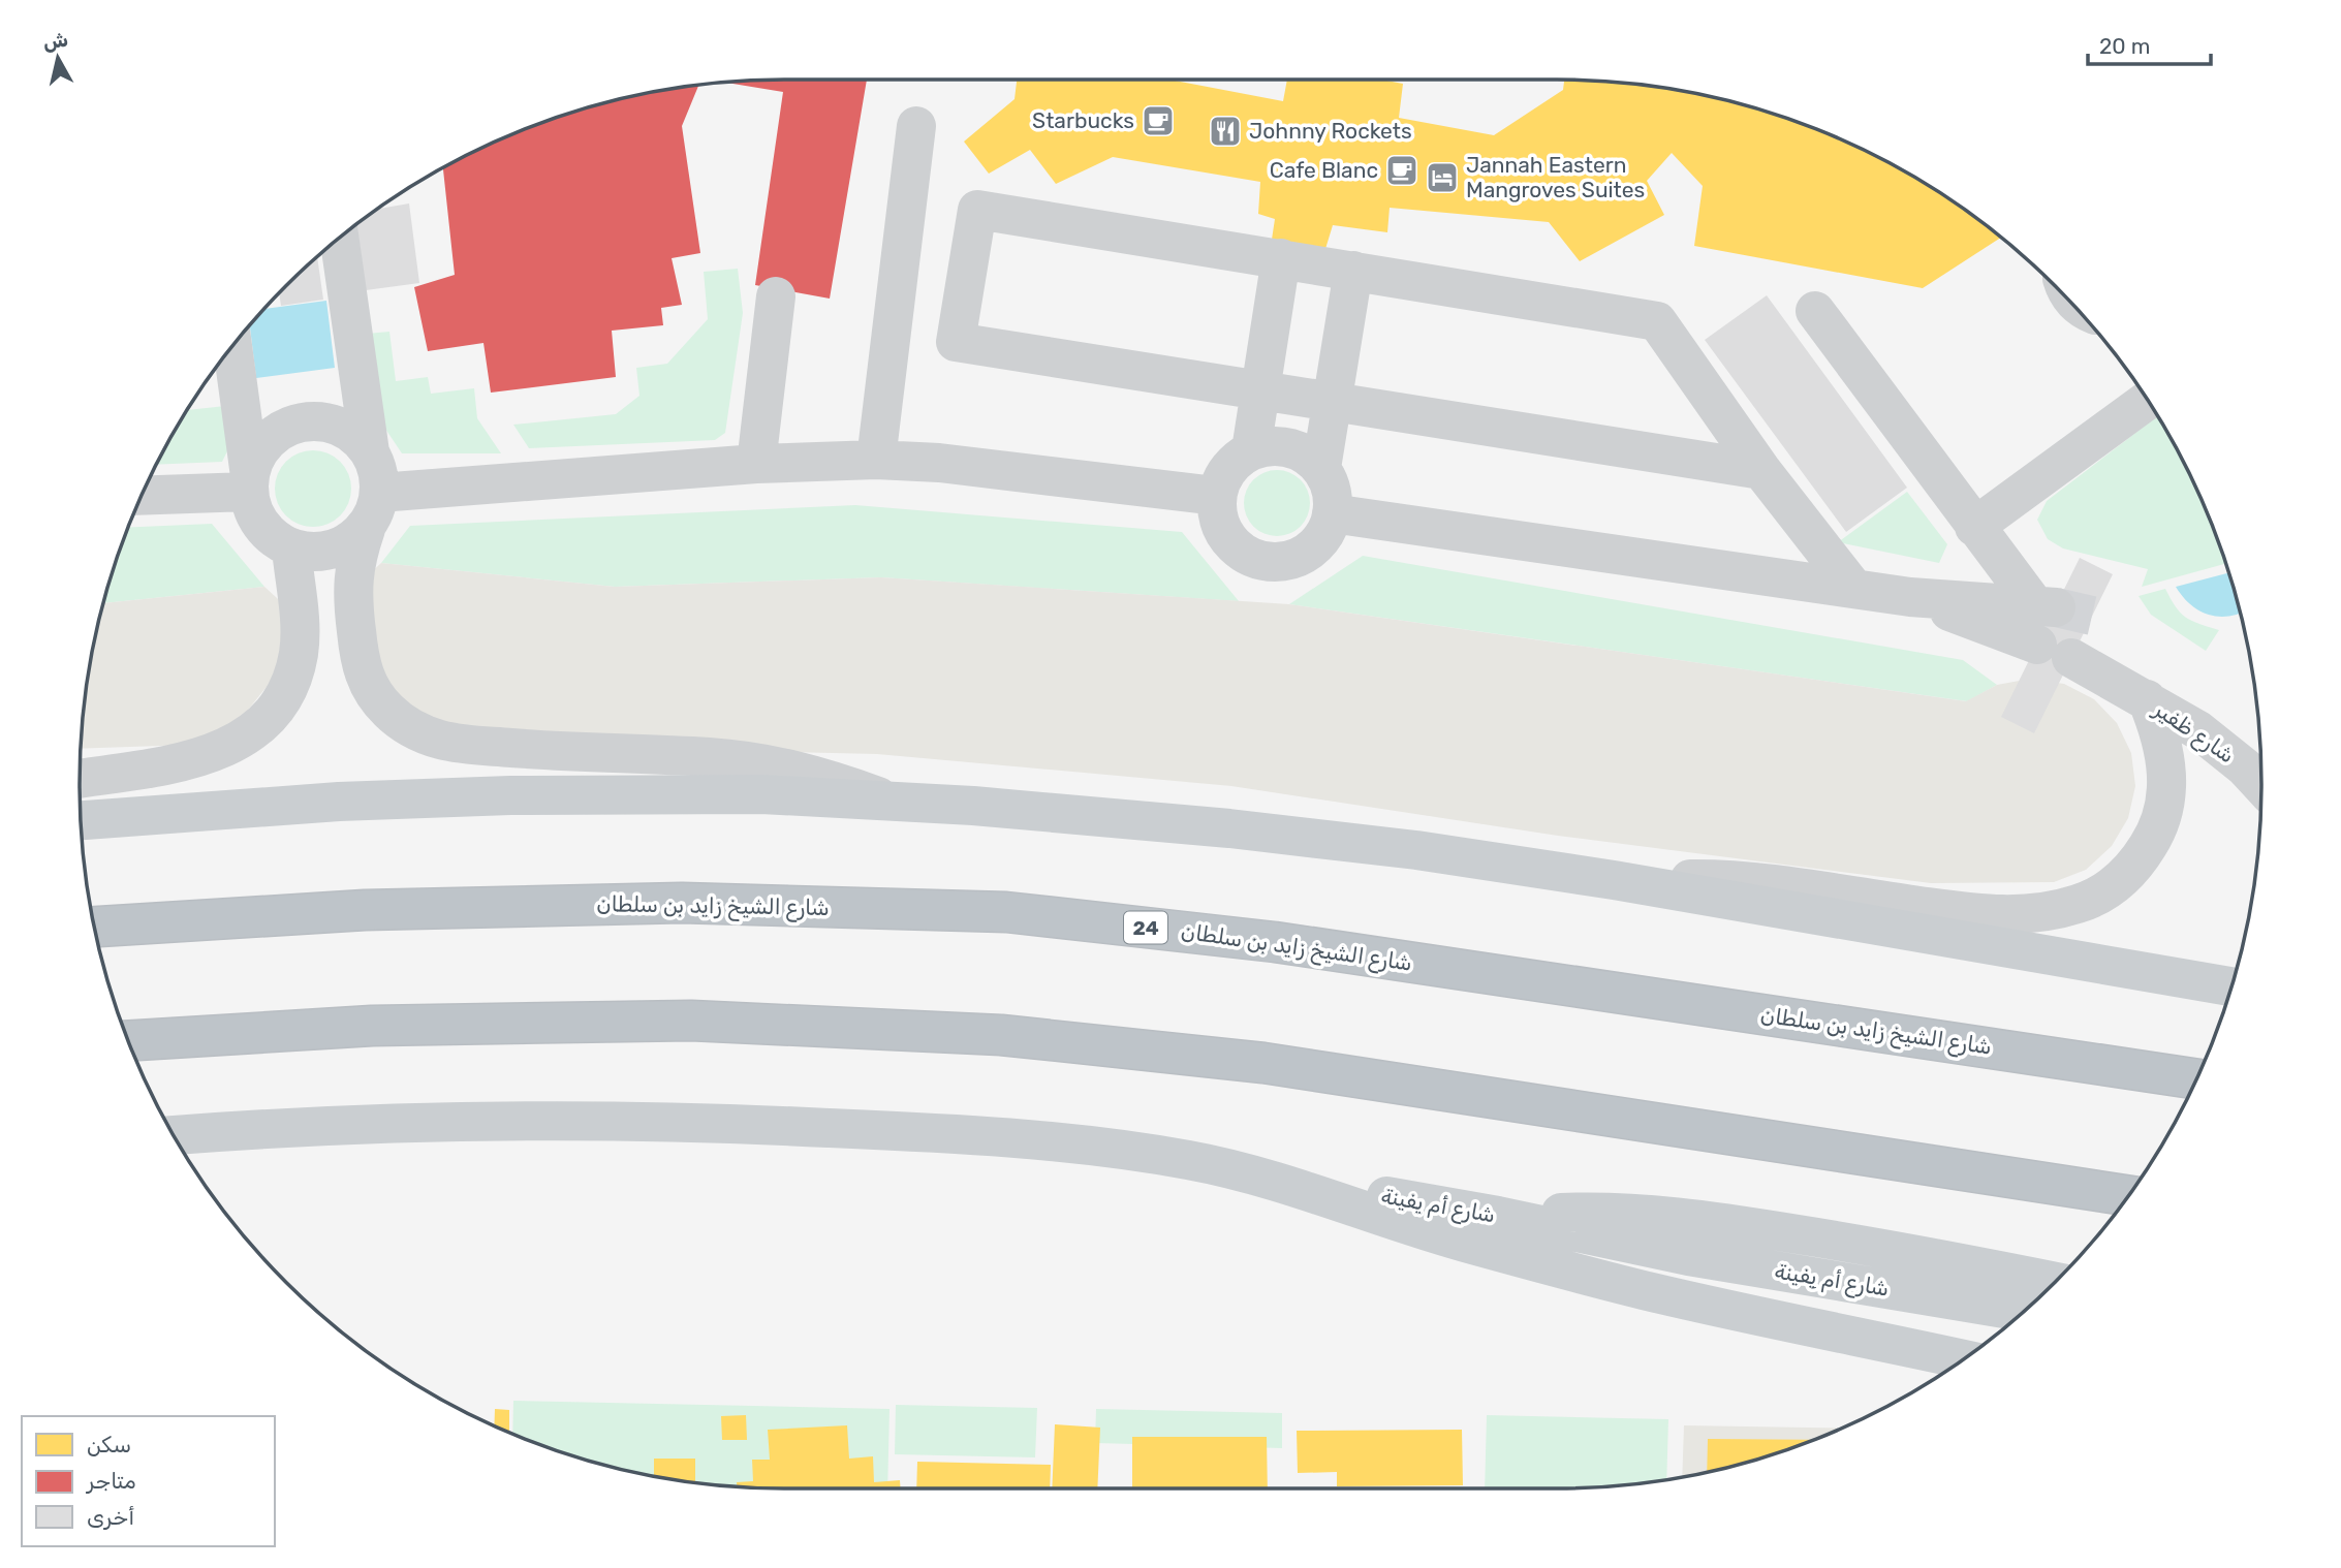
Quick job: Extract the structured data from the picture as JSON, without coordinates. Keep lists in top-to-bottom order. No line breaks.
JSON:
{"streets":{"highway":["شارع الشيخ زايد بن سلطان","24"],"main road":["شارع أم يفينة","شارع أم يِفينة"],"lane":["شارع ظفير"]},"crossings":[["شارع أم يفينة","شارع أم يِفينة"]],"places":{"cafe":["Starbucks","Cafe Blanc"],"restaurant":["Johnny Rockets"],"hotel":["Jannah Eastern Mangroves Suites"]},"legend":["سكن","متاجر","أخرى"],"scale_bar":"20 m","north":"top"}
